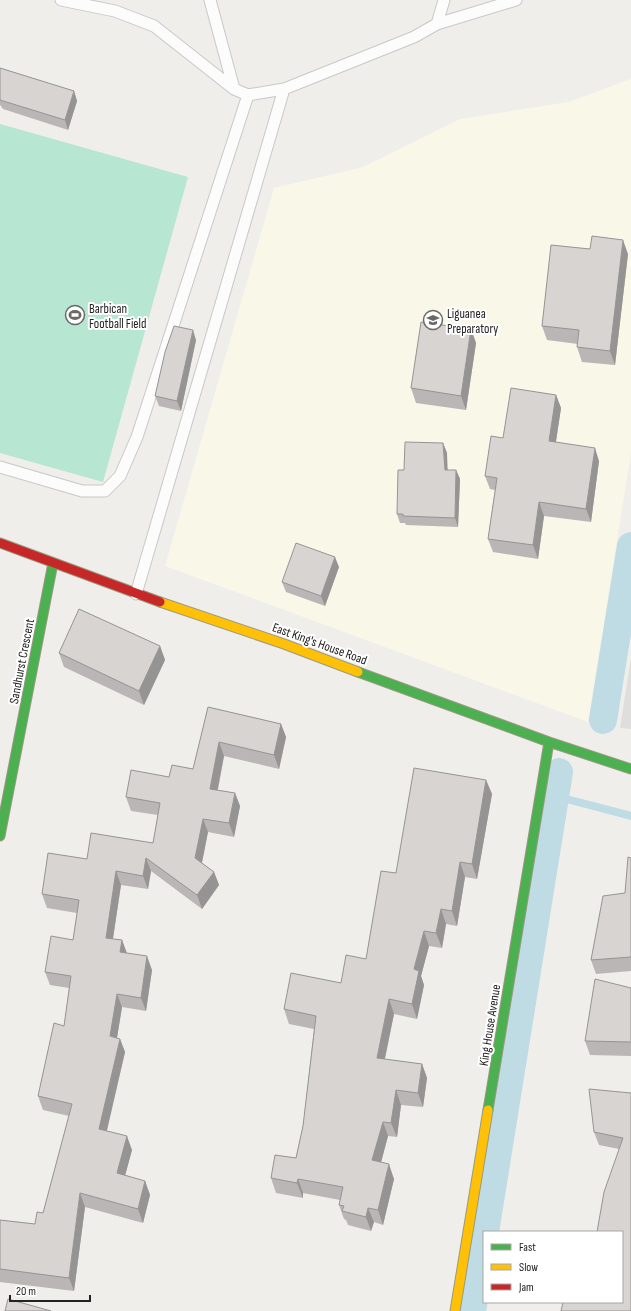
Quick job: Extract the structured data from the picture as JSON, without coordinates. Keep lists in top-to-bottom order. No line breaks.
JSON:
{"streets":{"street":["East King's House Road","Sandhurst Crescent","King House Avenue"]},"crossings":[["East King's House Road","Sandhurst Crescent"],["East King's House Road","King House Avenue"]],"places":{"sports":["Barbican Football Field"],"school or university":["Liguanea Preparatory"]},"legend":["Fast","Slow","Jam"],"scale_bar":"20 m"}
